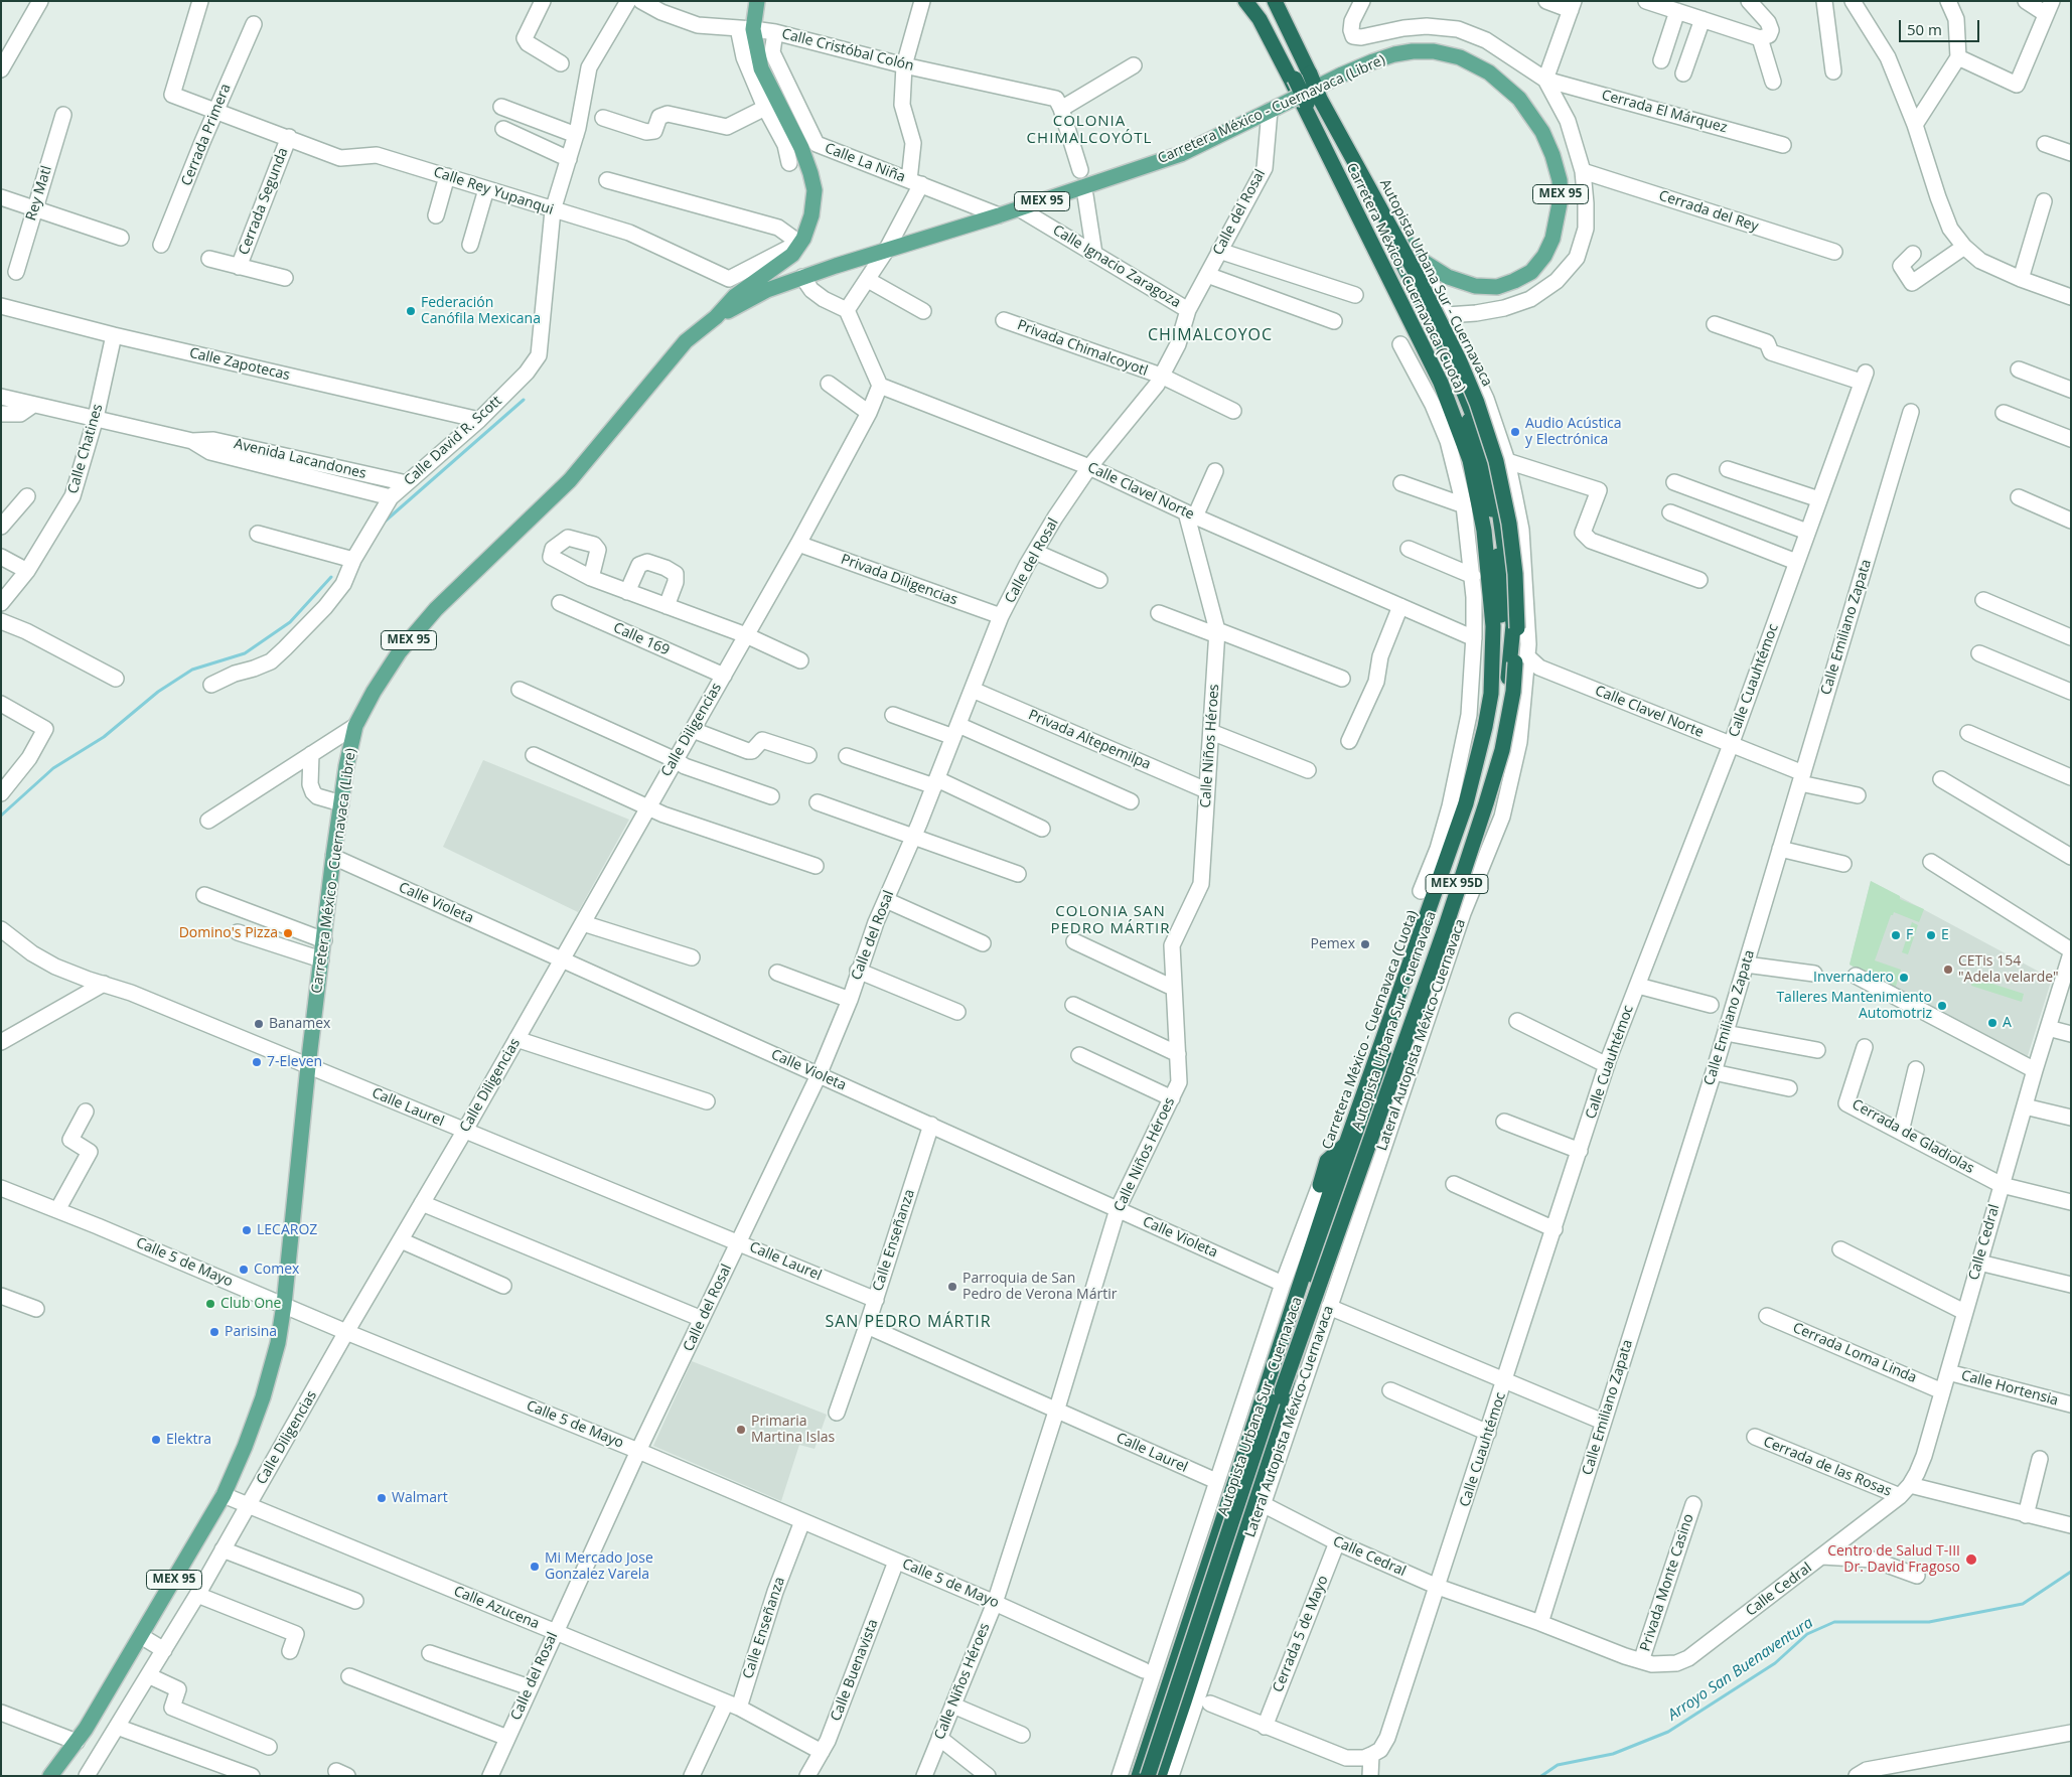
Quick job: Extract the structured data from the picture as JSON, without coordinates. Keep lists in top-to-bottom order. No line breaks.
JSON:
{"streets":{"highway":["Carretera México - Cuernavaca (Cuota)","Autopista Urbana Sur - Cuernavaca","MEX 95D"],"main road":["Carretera México - Cuernavaca (Libre)","MEX 95"],"street":["Calle Cristóbal Colón","Cerrada El Márquez","Cerrada Primera","Calle La Niña","Calle Rey Yupanqui","Rey Matl","Cerrada Segunda","Cerrada del Rey","Calle del Rosal","Calle Ignacio Zaragoza","Privada Chimalcoyotl","Calle Zapotecas","Calle David R. Scott","Calle Chatines","Avenida Lacandones","Calle Clavel Norte","Privada Diligencias","Calle Emiliano Zapata","Calle 169","Calle Cuauhtémoc","Calle Diligencias","Privada Altepemilpa","Calle Niños Héroes","Calle Violeta","Lateral Autopista México-Cuernavaca","Calle Laurel","Cerrada de Gladiolas","Calle Enseñanza","Calle Cedral","Calle 5 de Mayo","Cerrada Loma Linda","Calle Hortensia","Cerrada de las Rosas","Privada Monte Casino","Calle Azucena","Cerrada 5 de Mayo","Calle Buenavista"]},"crossings":[["Calle Cristóbal Colón","Carretera México - Cuernavaca (Libre)"],["Calle Cristóbal Colón","Calle La Niña"],["Carretera México - Cuernavaca (Libre)","Calle La Niña"],["Carretera México - Cuernavaca (Libre)","Calle Rey Yupanqui"],["Carretera México - Cuernavaca (Libre)","Calle del Rosal"],["Carretera México - Cuernavaca (Libre)","Calle Ignacio Zaragoza"],["Carretera México - Cuernavaca (Libre)","Carretera México - Cuernavaca (Cuota)"],["Carretera México - Cuernavaca (Libre)","Calle Violeta"],["Carretera México - Cuernavaca (Libre)","Lateral Autopista México-Cuernavaca"],["Carretera México - Cuernavaca (Libre)","Calle Laurel"],["Carretera México - Cuernavaca (Libre)","Calle 5 de Mayo"],["Carretera México - Cuernavaca (Libre)","Calle Azucena"],["Cerrada Primera","Calle Rey Yupanqui"],["Calle Rey Yupanqui","Cerrada Segunda"],["Calle Rey Yupanqui","Calle David R. Scott"],["Calle del Rosal","Calle Ignacio Zaragoza"],["Calle del Rosal","Privada Chimalcoyotl"],["Calle del Rosal","Calle Clavel Norte"],["Calle del Rosal","Privada Diligencias"],["Calle del Rosal","Privada Altepemilpa"],["Calle del Rosal","Calle Violeta"],["Calle del Rosal","Calle Laurel"],["Calle del Rosal","Calle 5 de Mayo"],["Calle del Rosal","Calle Azucena"],["Carretera México - Cuernavaca (Cuota)","Autopista Urbana Sur - Cuernavaca"],["Carretera México - Cuernavaca (Cuota)","MEX 95D"],["Carretera México - Cuernavaca (Cuota)","Lateral Autopista México-Cuernavaca"],["Calle Zapotecas","Calle David R. Scott"],["Calle Zapotecas","Calle Chatines"],["Calle David R. Scott","Avenida Lacandones"],["Calle Chatines","Avenida Lacandones"],["Calle Clavel Norte","Calle Emiliano Zapata"],["Calle Clavel Norte","Calle Cuauhtémoc"],["Calle Clavel Norte","Calle Diligencias"],["Calle Clavel Norte","Calle Niños Héroes"],["Calle Clavel Norte","Lateral Autopista México-Cuernavaca"],["Privada Diligencias","Calle Diligencias"],["Calle Emiliano Zapata","Calle Cedral"],["Calle 169","Calle Diligencias"],["Calle Cuauhtémoc","Calle Cedral"],["Calle Diligencias","Calle Violeta"],["Calle Diligencias","Calle Laurel"],["Calle Diligencias","Calle 5 de Mayo"],["Calle Diligencias","Calle Azucena"],["Privada Altepemilpa","Calle Niños Héroes"],["Calle Niños Héroes","Calle Violeta"],["Calle Niños Héroes","Calle Laurel"],["Calle Niños Héroes","Calle 5 de Mayo"],["Calle Violeta","Calle Enseñanza"],["Lateral Autopista México-Cuernavaca","Calle Cedral"],["Calle Laurel","Calle Enseñanza"],["Cerrada de Gladiolas","Calle Cedral"],["Calle Enseñanza","Calle 5 de Mayo"],["Calle Enseñanza","Calle Azucena"],["Calle Cedral","Cerrada Loma Linda"],["Calle Cedral","Calle Hortensia"],["Calle Cedral","Cerrada de las Rosas"],["Calle Cedral","Privada Monte Casino"],["Calle Cedral","Cerrada 5 de Mayo"],["Calle 5 de Mayo","Calle Buenavista"],["Calle Azucena","Calle Buenavista"]],"districts":["COLONIA CHIMALCOYÓTL","CHIMALCOYOC","COLONIA SAN PEDRO MÁRTIR","SAN PEDRO MÁRTIR"],"water":["Arroyo San Buenaventura"],"places":["Federación Canófila Mexicana","Audio Acústica y Electrónica","Domino's Pizza","F","E","Pemex","CETis 154 \"Adela velarde\"","Invernadero","Talleres Mantenimiento Automotriz","A","Banamex","7-Eleven","LECAROZ","Comex","Parroquia de San Pedro de Verona Mártir","Club One","Parisina","Primaria Martina Islas","Elektra","Walmart","Centro de Salud T-III Dr. David Fragoso","Mi Mercado Jose Gonzalez Varela"],"scale_bar":"50 m"}
